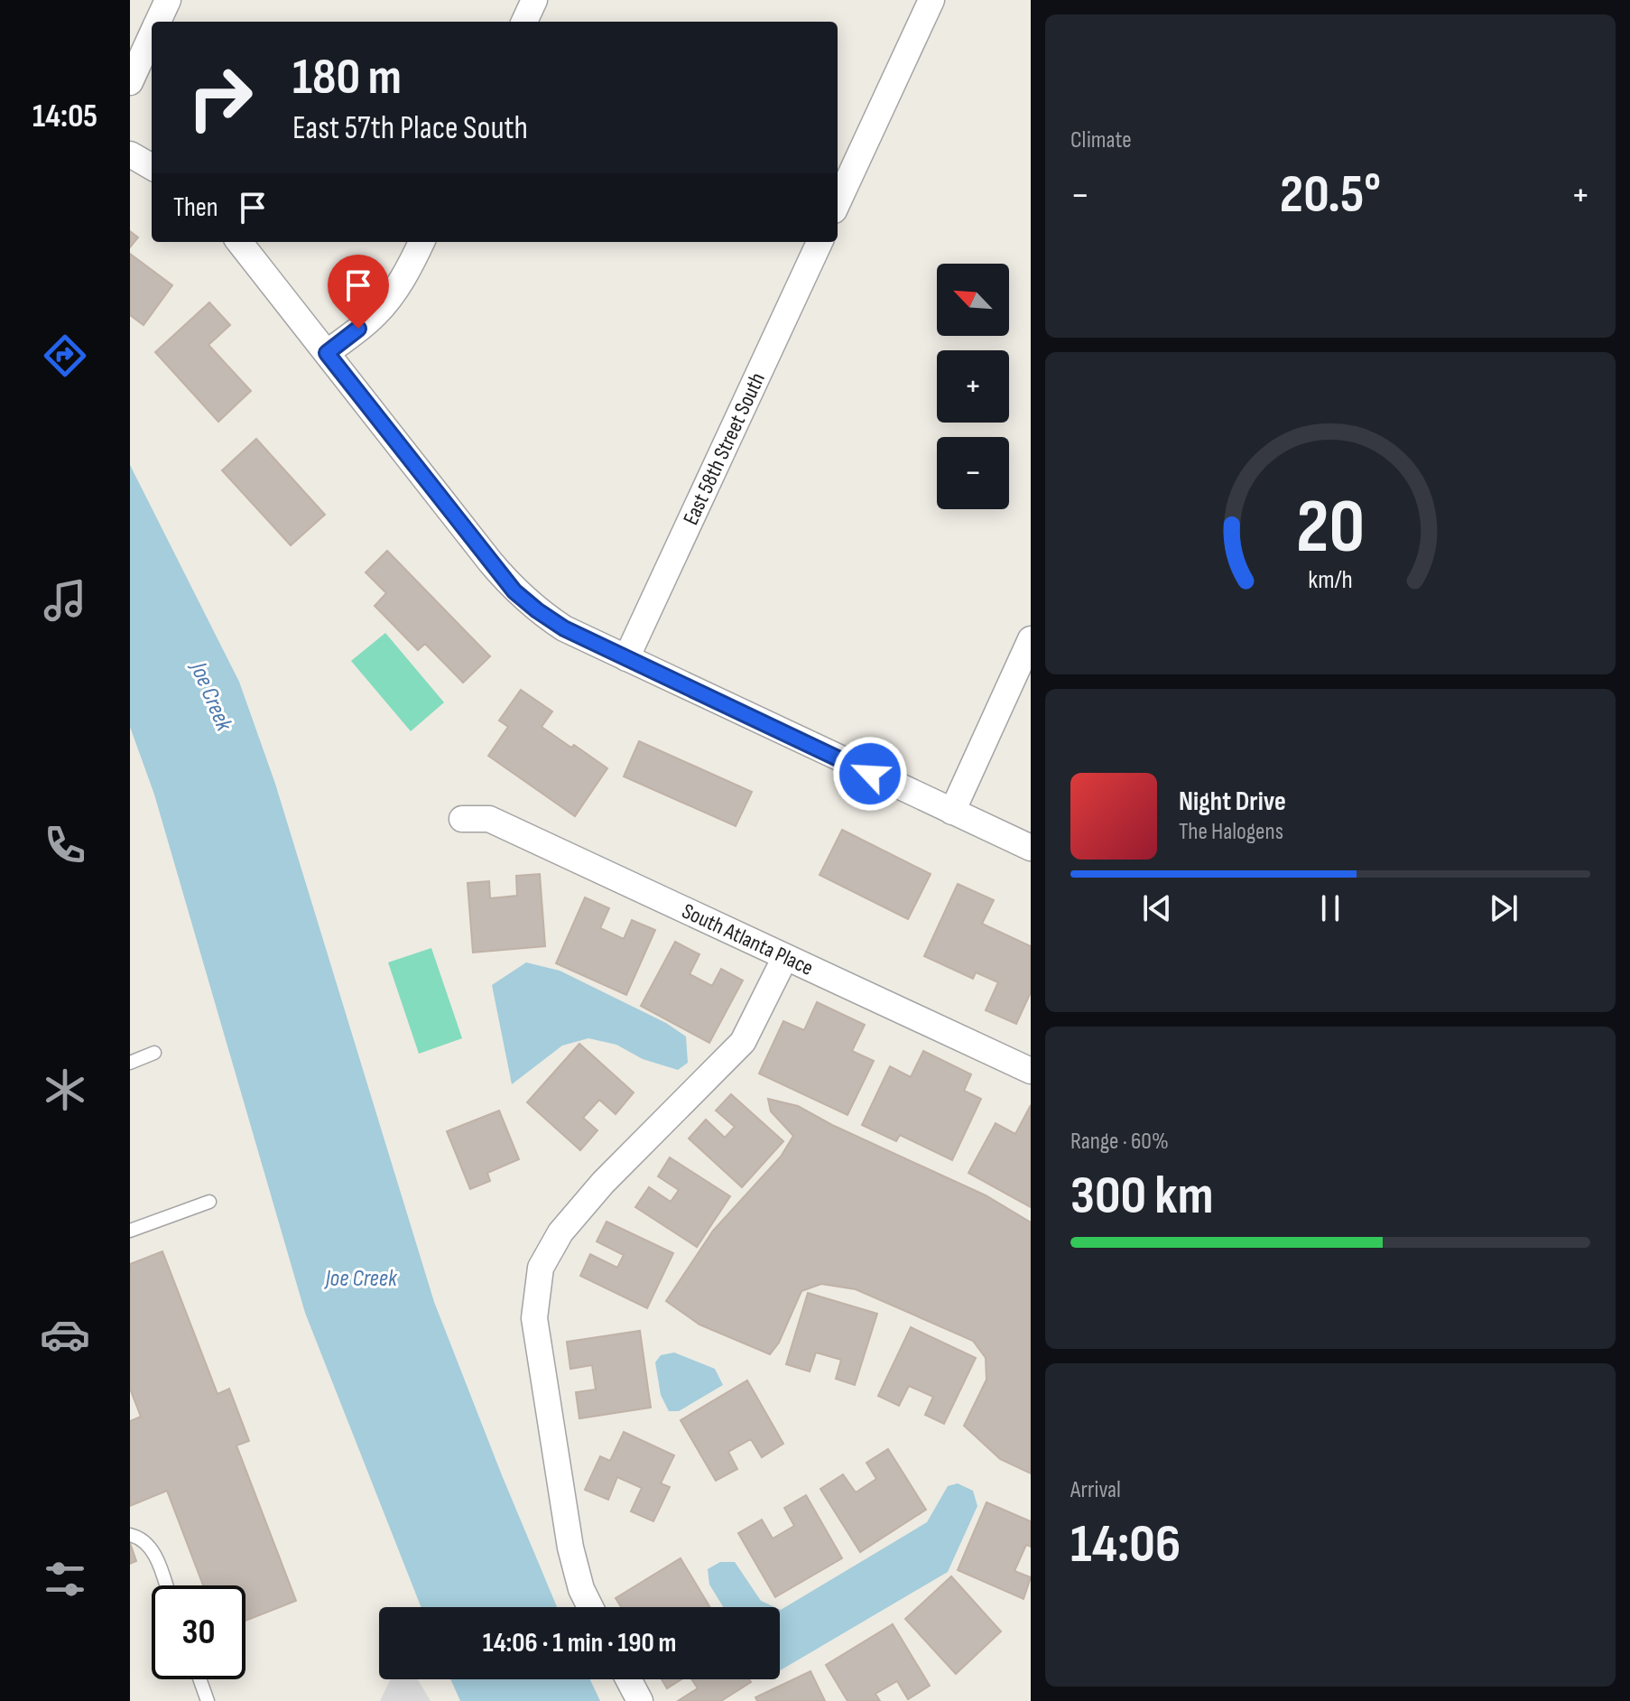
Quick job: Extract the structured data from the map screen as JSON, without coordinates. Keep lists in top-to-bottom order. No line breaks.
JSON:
{"streets":{"street":["East 58th Street South","South Atlanta Place"]},"water":["Joe Creek"],"north":"top left","page":{"tabs":"14:05","tile":["Climate",["Range · 60%","300 km"],["Arrival","14:06"]],"turn":["180 m","East 57th Place South"],"heat":["−","20.5°","+"],"then":"Then","map_buttons":["+","−"],"song":["Night Drive","The Halogens"],"limit":"30","trip":"14:06 · 1 min · 190 m","gauge":["20","km/h"]}}
